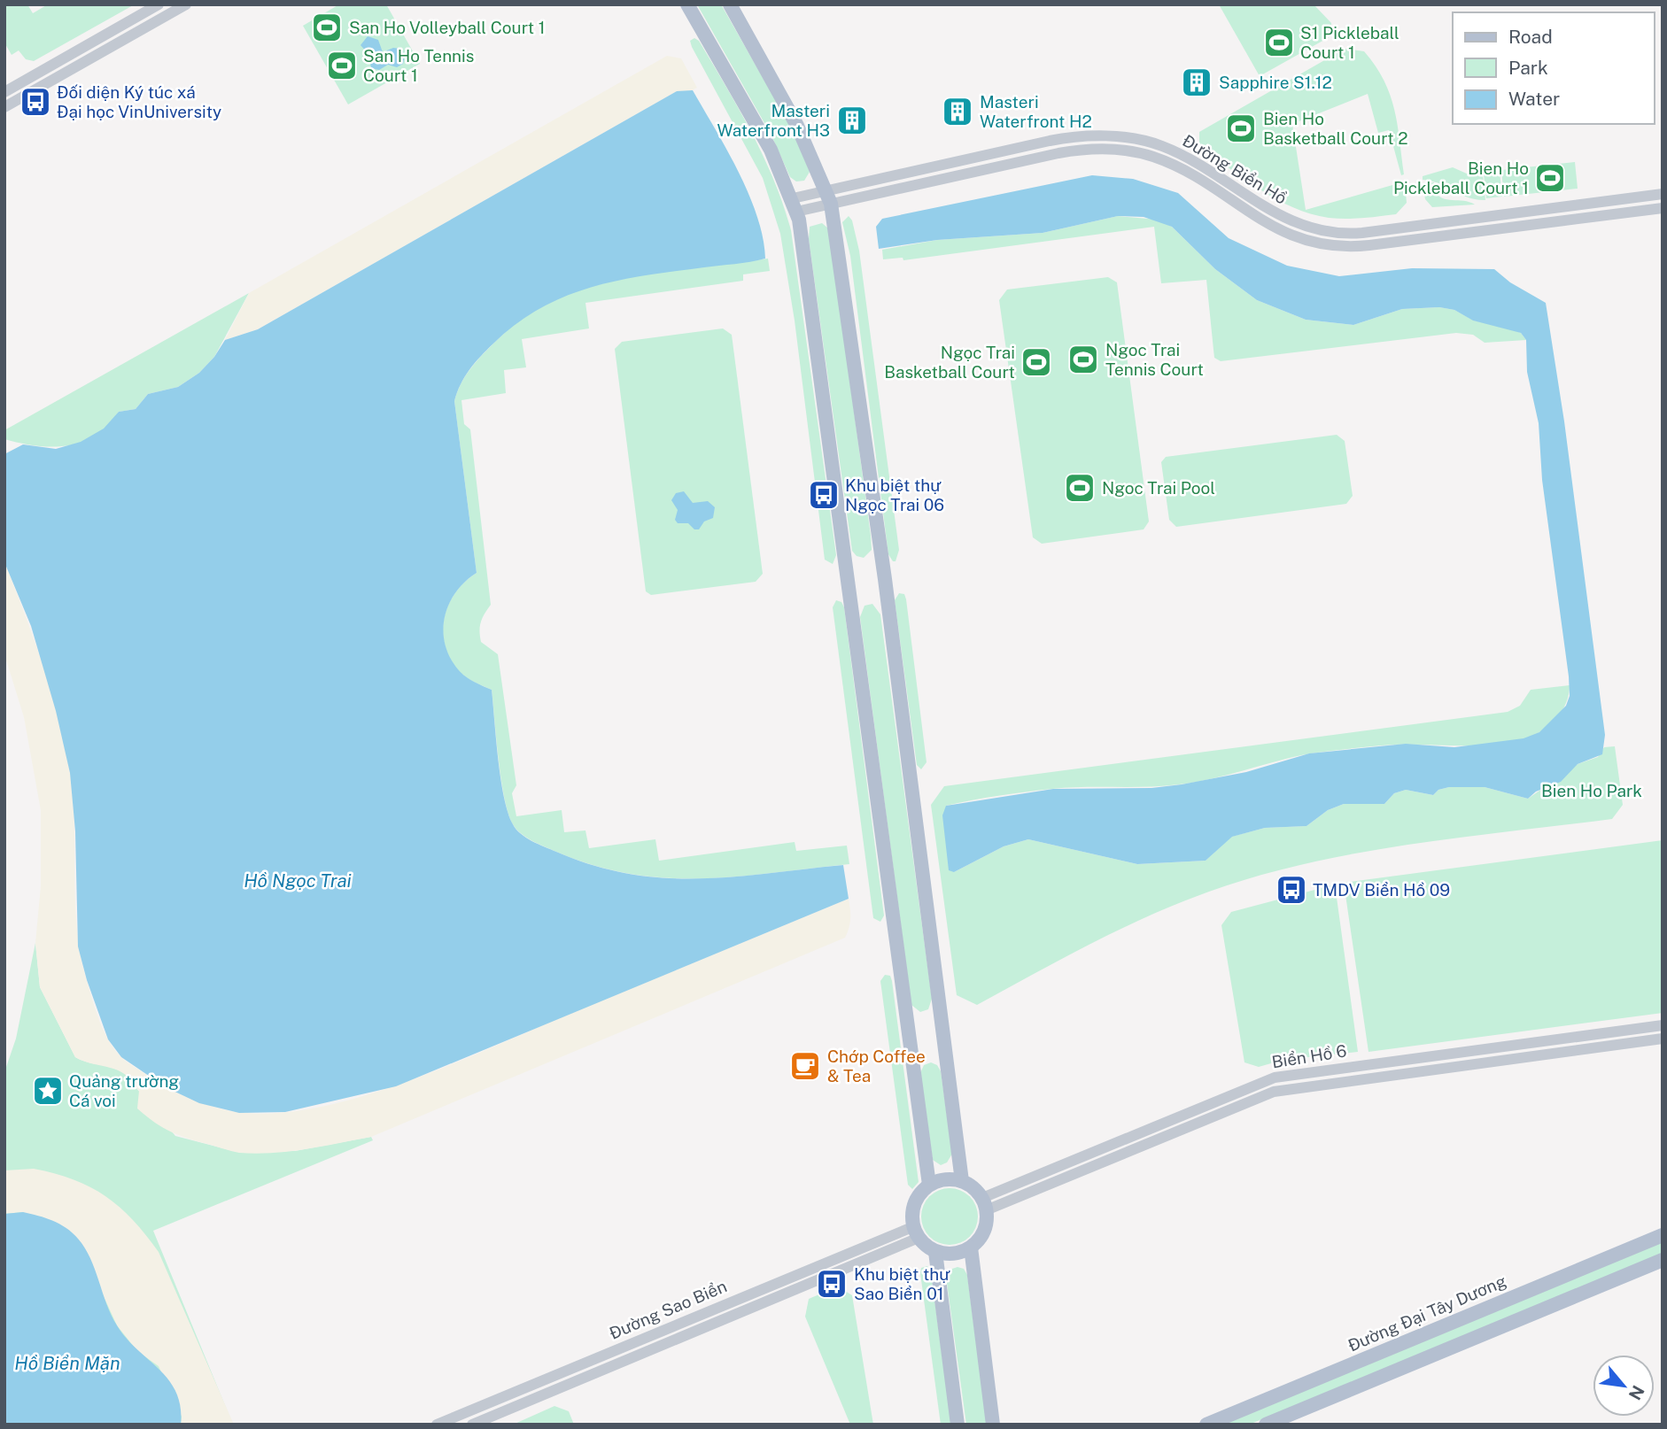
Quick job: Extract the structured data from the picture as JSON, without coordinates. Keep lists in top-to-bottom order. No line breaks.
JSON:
{"streets":{"main road":["Đường Đại Tây Dương"],"street":["Đường Biển Hồ","Biển Hồ 6","Đường Sao Biển"]},"crossings":[["Biển Hồ 6","Đường Sao Biển"]],"water":["Hồ Ngọc Trai","Hồ Biển Mặn"],"parks":["Bien Ho Park"],"places":{"sports":["San Ho Volleyball Court 1","S1 Pickleball Court 1","San Ho Tennis Court 1","Bien Ho Basketball Court 2","Bien Ho Pickleball Court 1","Ngoc Trai Tennis Court","Ngọc Trai Basketball Court","Ngoc Trai Pool"],"building":["Sapphire S1.12","Masteri Waterfront H2","Masteri Waterfront H3"],"bus stop":["Đối diện Ký túc xá Đại học VinUniversity","Khu biệt thự Ngọc Trai 06","TMDV Biển Hồ 09","Khu biệt thự Sao Biển 01"],"cafe":["Chớp Coffee & Tea"],"place":["Quảng trường Cá voi"]},"legend":["Road","Park","Water"],"north":"bottom right"}
